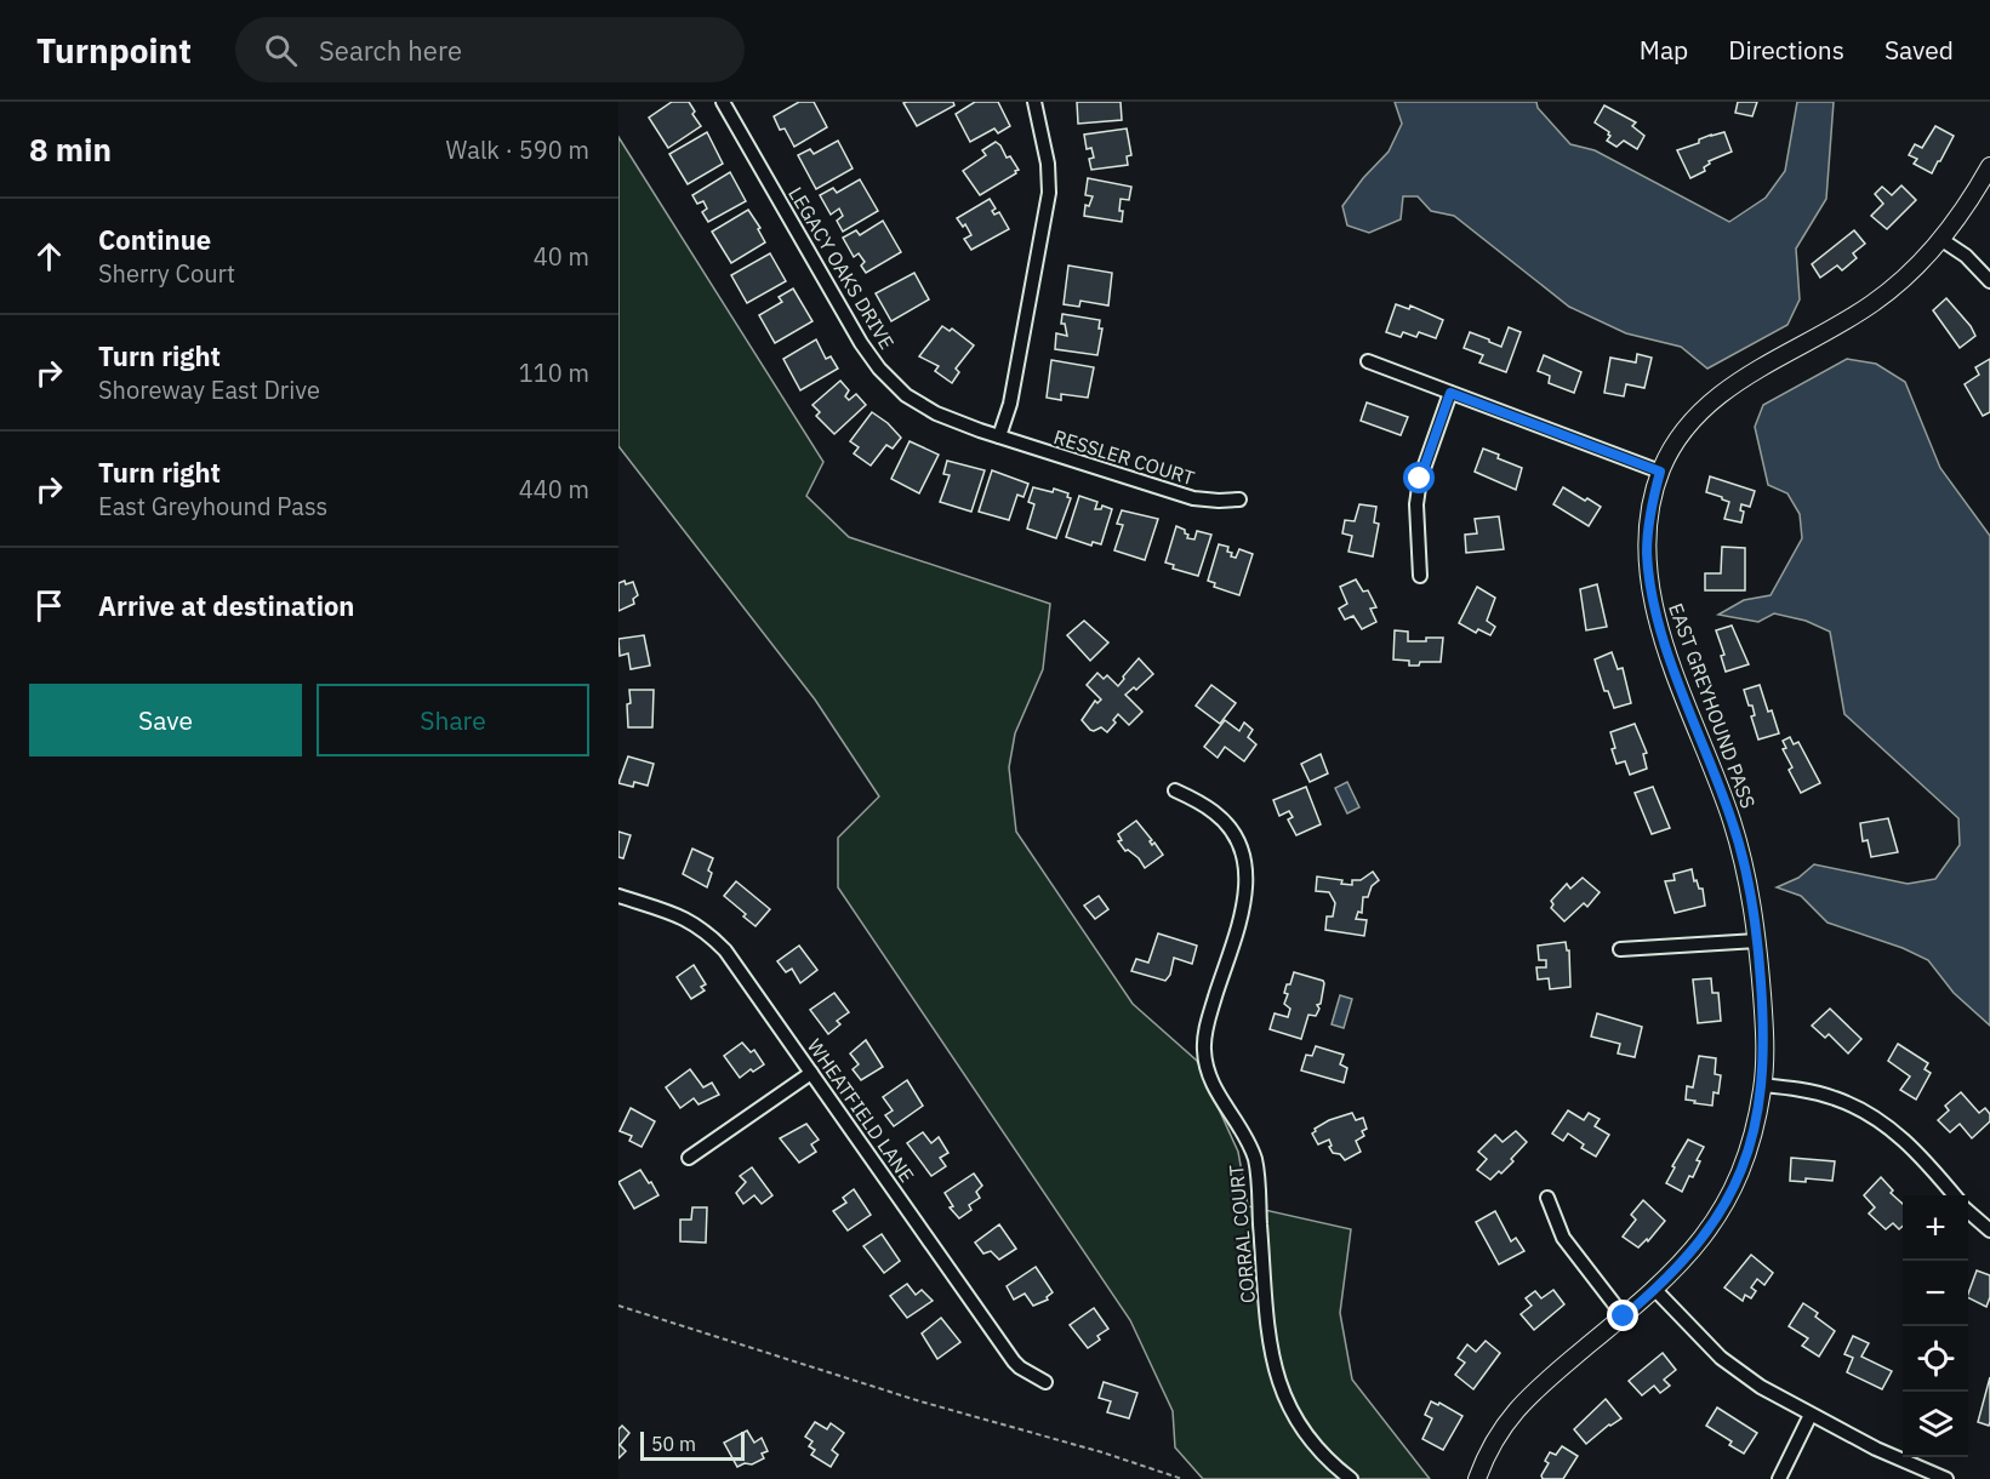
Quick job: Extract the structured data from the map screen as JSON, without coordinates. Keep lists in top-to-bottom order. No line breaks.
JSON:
{"streets":{"street":["LEGACY OAKS DRIVE","RESSLER COURT","EAST GREYHOUND PASS","WHEATFIELD LANE","CORRAL COURT"]},"crossings":[["LEGACY OAKS DRIVE","RESSLER COURT"]],"scale_bar":"50 m","page":{"header":"Turnpoint","search":"Search here","nav":["Map","Directions","Saved"],"heading":["8 min","Walk · 590 m"],"list":[["Continue","Sherry Court","40 m"],["Turn right","Shoreway East Drive","110 m"],["Turn right","East Greyhound Pass","440 m"],"Arrive at destination"],"buttons":["Save","Share"],"map_buttons":["+","−"],"scale":"50 m"}}
